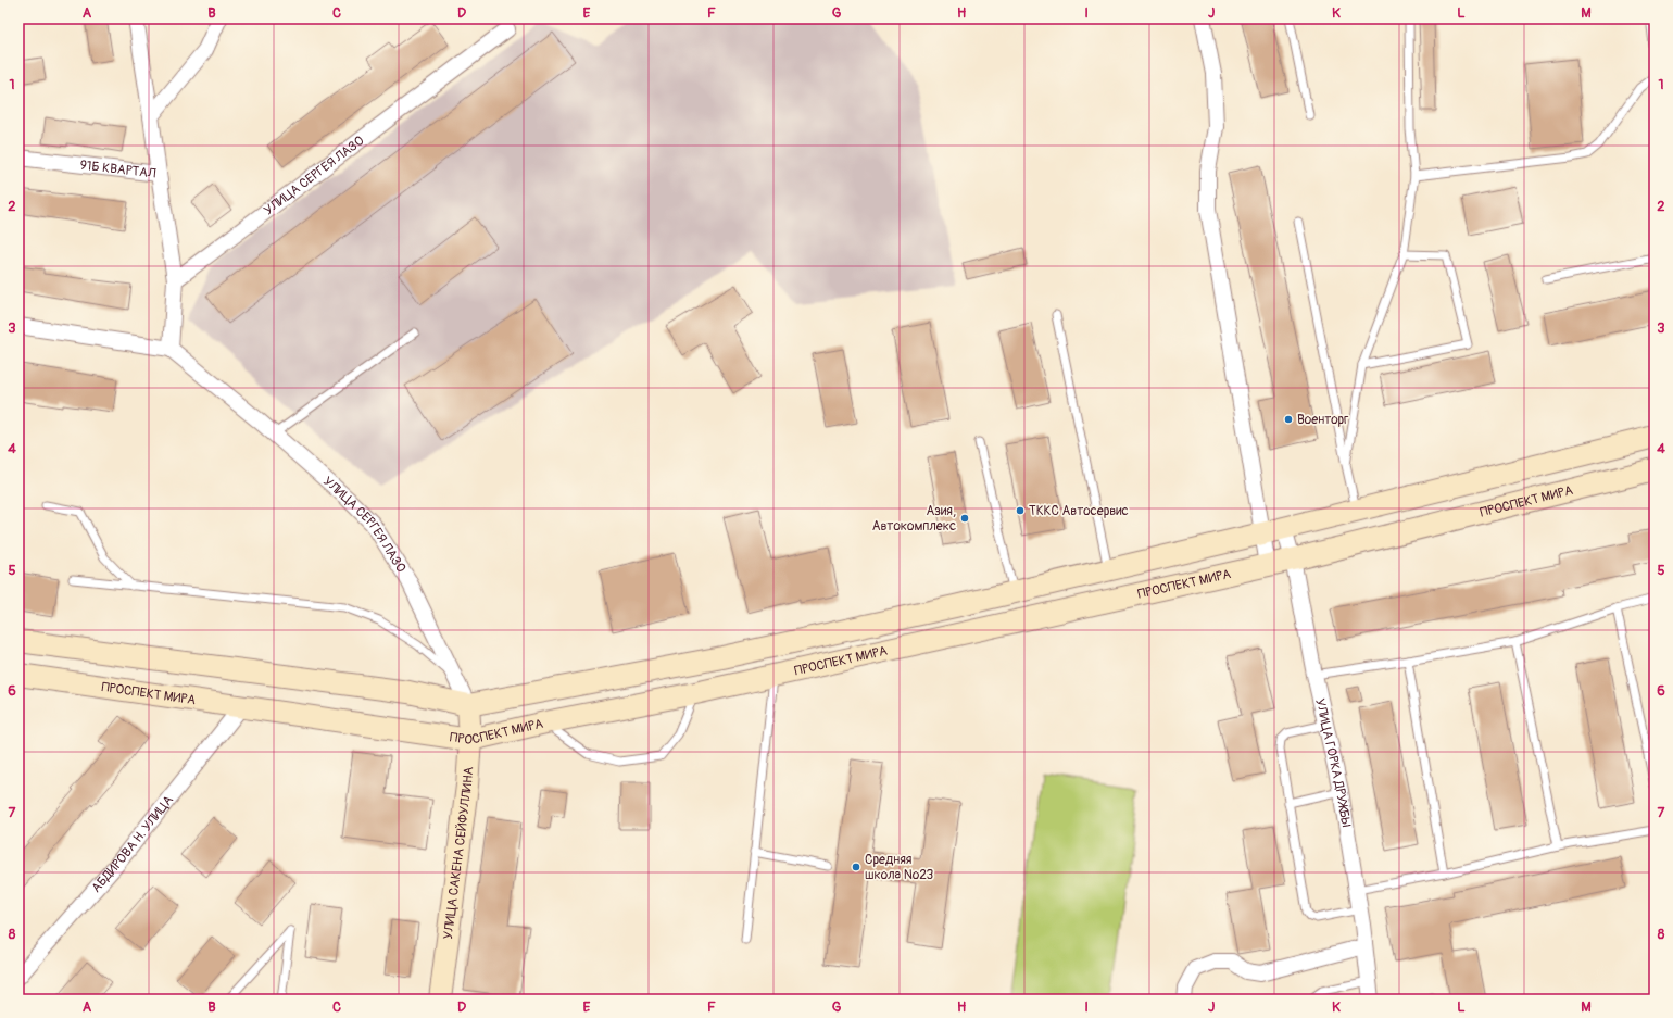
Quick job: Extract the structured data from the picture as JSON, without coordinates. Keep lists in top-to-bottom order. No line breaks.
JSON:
{"streets":{"main road":["ПРОСПЕКТ МИРА","УЛИЦА САКЕНА СЕЙФУЛЛИНА"],"street":["91Б КВАРТАЛ","УЛИЦА СЕРГЕЯ ЛАЗО","УЛИЦА ГОРКА ДРУЖБЫ","АБДИРОВА Н. УЛИЦА"]},"crossings":[["УЛИЦА СЕРГЕЯ ЛАЗО","УЛИЦА САКЕНА СЕЙФУЛЛИНА"],["ПРОСПЕКТ МИРА","УЛИЦА ГОРКА ДРУЖБЫ"],["ПРОСПЕКТ МИРА","АБДИРОВА Н. УЛИЦА"],["ПРОСПЕКТ МИРА","УЛИЦА САКЕНА СЕЙФУЛЛИНА"]],"places":["Военторг","ТККС Автосервис","Азия, Автокомплекс","Средняя школа №23"],"grid":{"columns":["A","B","C","D","E","F","G","H","I","J","K","L","M"],"rows":["1","2","3","4","5","6","7","8"]}}
